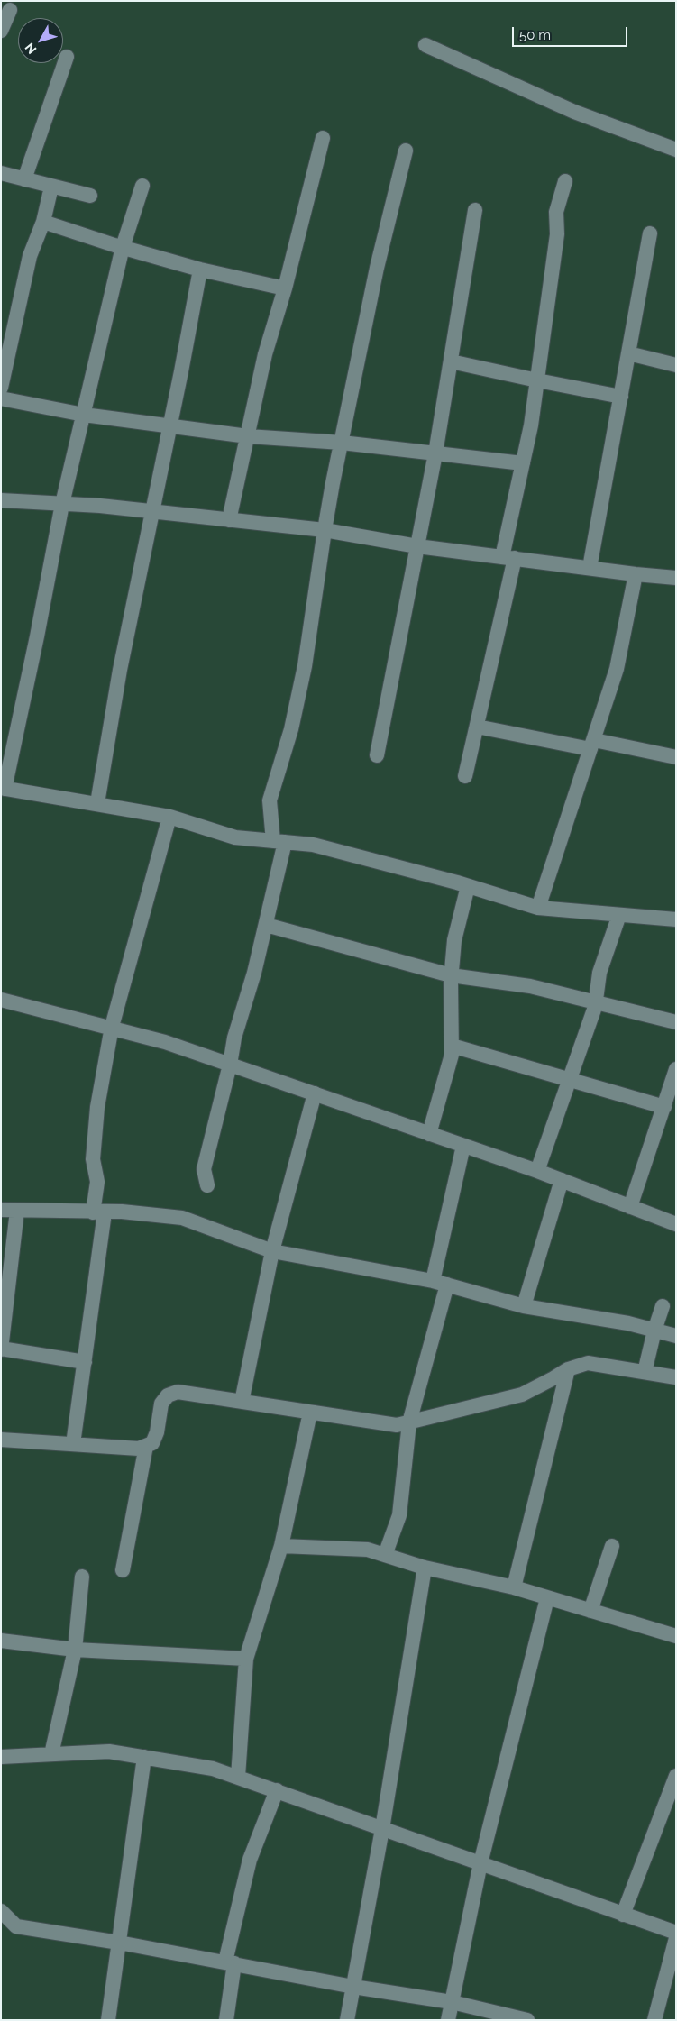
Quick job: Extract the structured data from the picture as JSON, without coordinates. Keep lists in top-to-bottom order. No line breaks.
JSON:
{"scale_bar":"50 m","north":"bottom left"}
